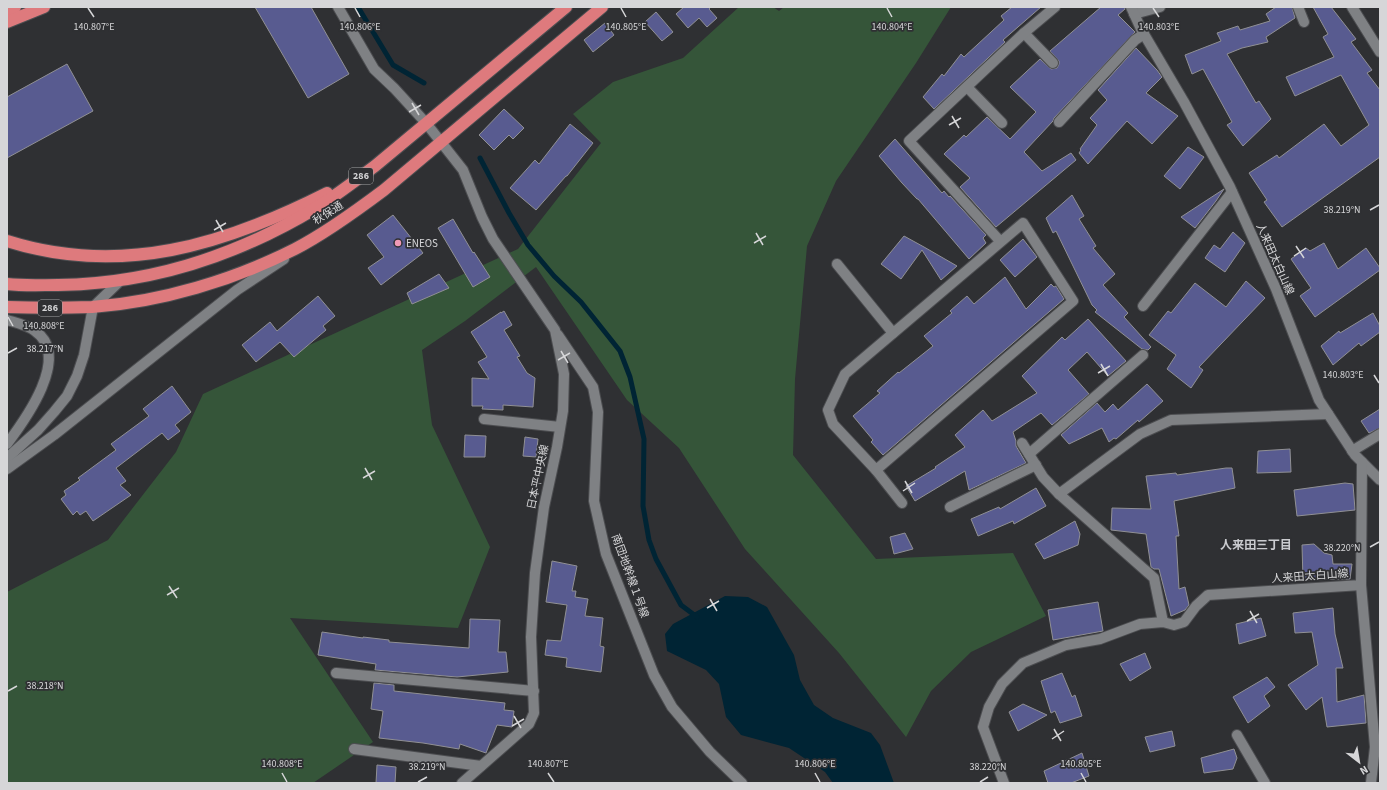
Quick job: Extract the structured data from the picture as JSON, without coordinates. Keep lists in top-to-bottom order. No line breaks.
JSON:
{"streets":{"highway":["286","秋保通"],"street":["人来田太白山線","日本平中央線","南団地幹線１号線"]},"crossings":[["秋保通","日本平中央線"],["日本平中央線","南団地幹線１号線"]],"districts":["人来田三丁目"],"places":["ENEOS"],"north":"bottom right","coordinates":["140.807°E","140.806°E","140.805°E","140.804°E","140.803°E","38.219°N","140.808°E","38.217°N","38.220°N","38.218°N"]}
